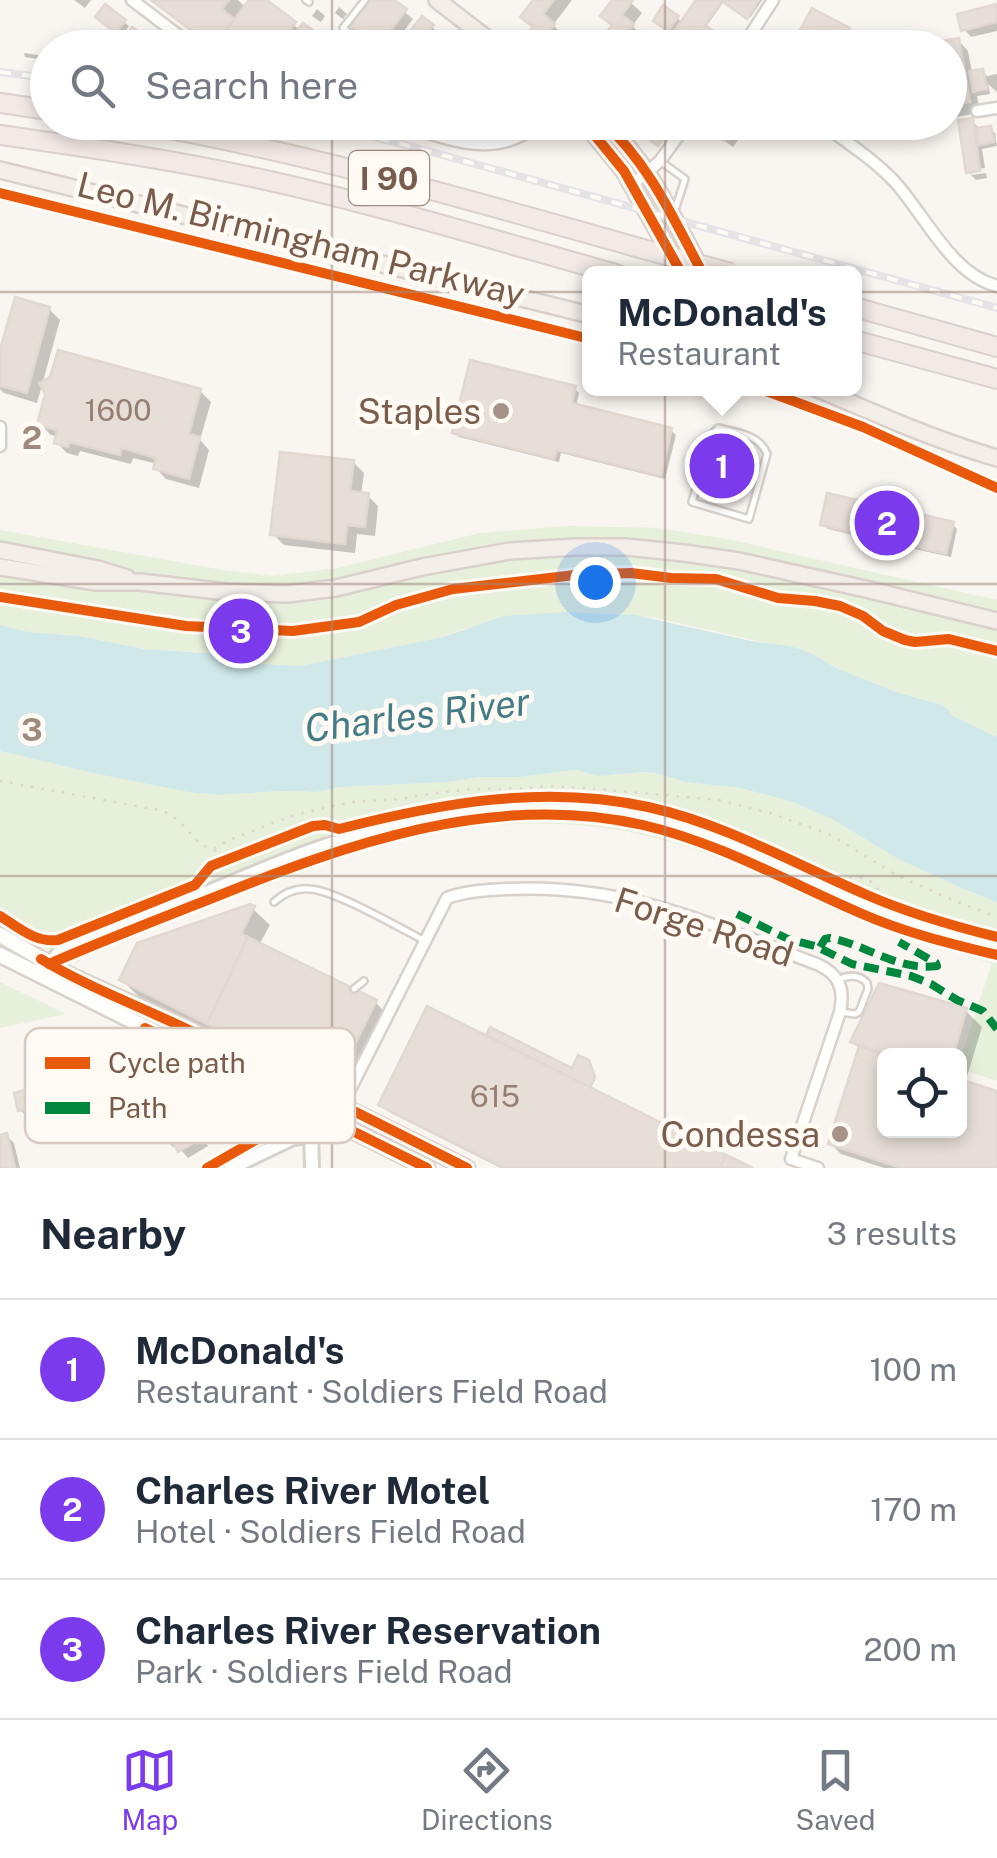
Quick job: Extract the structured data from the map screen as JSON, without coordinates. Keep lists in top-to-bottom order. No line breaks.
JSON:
{"streets":{"highway":["I 90"],"main road":["Leo M. Birmingham Parkway"],"street":["Forge Road"]},"water":["Charles River"],"places":["Staples","Condessa"],"house_numbers":["1600","615"],"legend":["Cycle path","Path"],"page":{"search":"Search here","popup":["McDonald's","Restaurant"],"pins":["1","2","3"],"heading":["Nearby","3 results"],"list":[{"mark":"1","name":"McDonald's","note":"Restaurant · Soldiers Field Road","value":"100 m"},{"mark":"2","name":"Charles River Motel","note":"Hotel · Soldiers Field Road","value":"170 m"},{"mark":"3","name":"Charles River Reservation","note":"Park · Soldiers Field Road","value":"200 m"}],"nav":["Map","Directions","Saved"]},"grid":{"rows":["2","3"]}}
